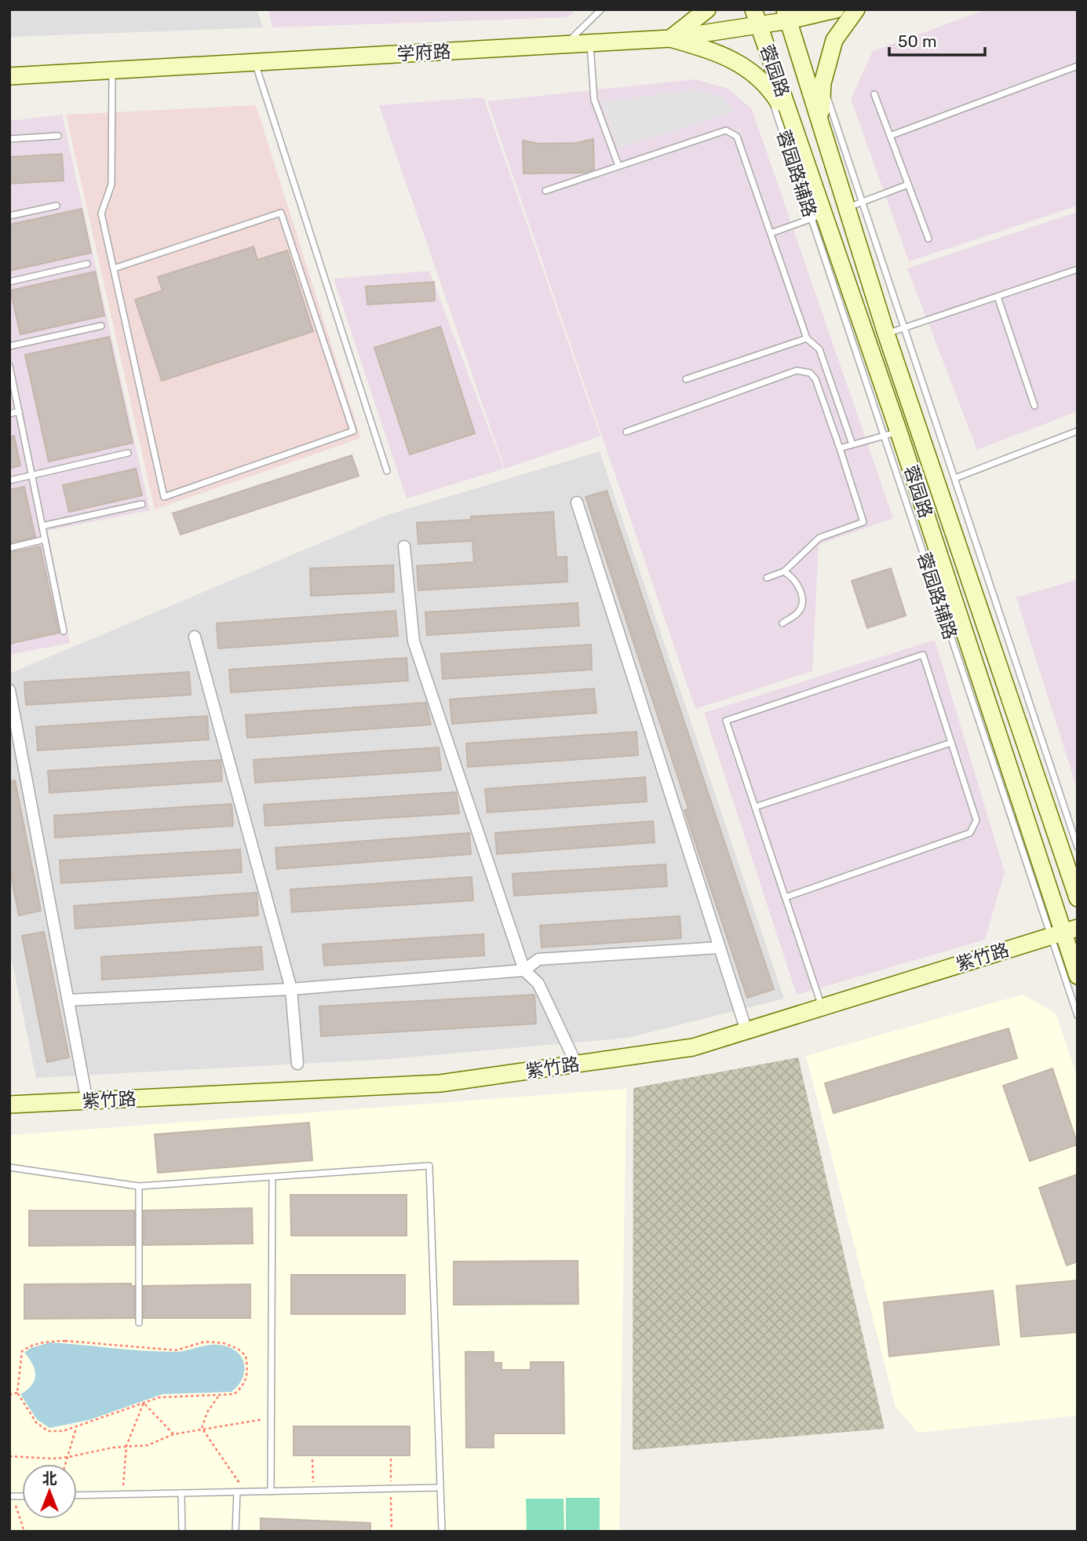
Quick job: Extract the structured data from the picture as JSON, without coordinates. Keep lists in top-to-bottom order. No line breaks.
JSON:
{"streets":{"street":["学府路","蓉园路","紫竹路"],"lane":["蓉园路辅路"]},"crossings":[["学府路","蓉园路"],["蓉园路","蓉园路辅路"],["蓉园路","紫竹路"]],"scale_bar":"50 m","north":"top"}
